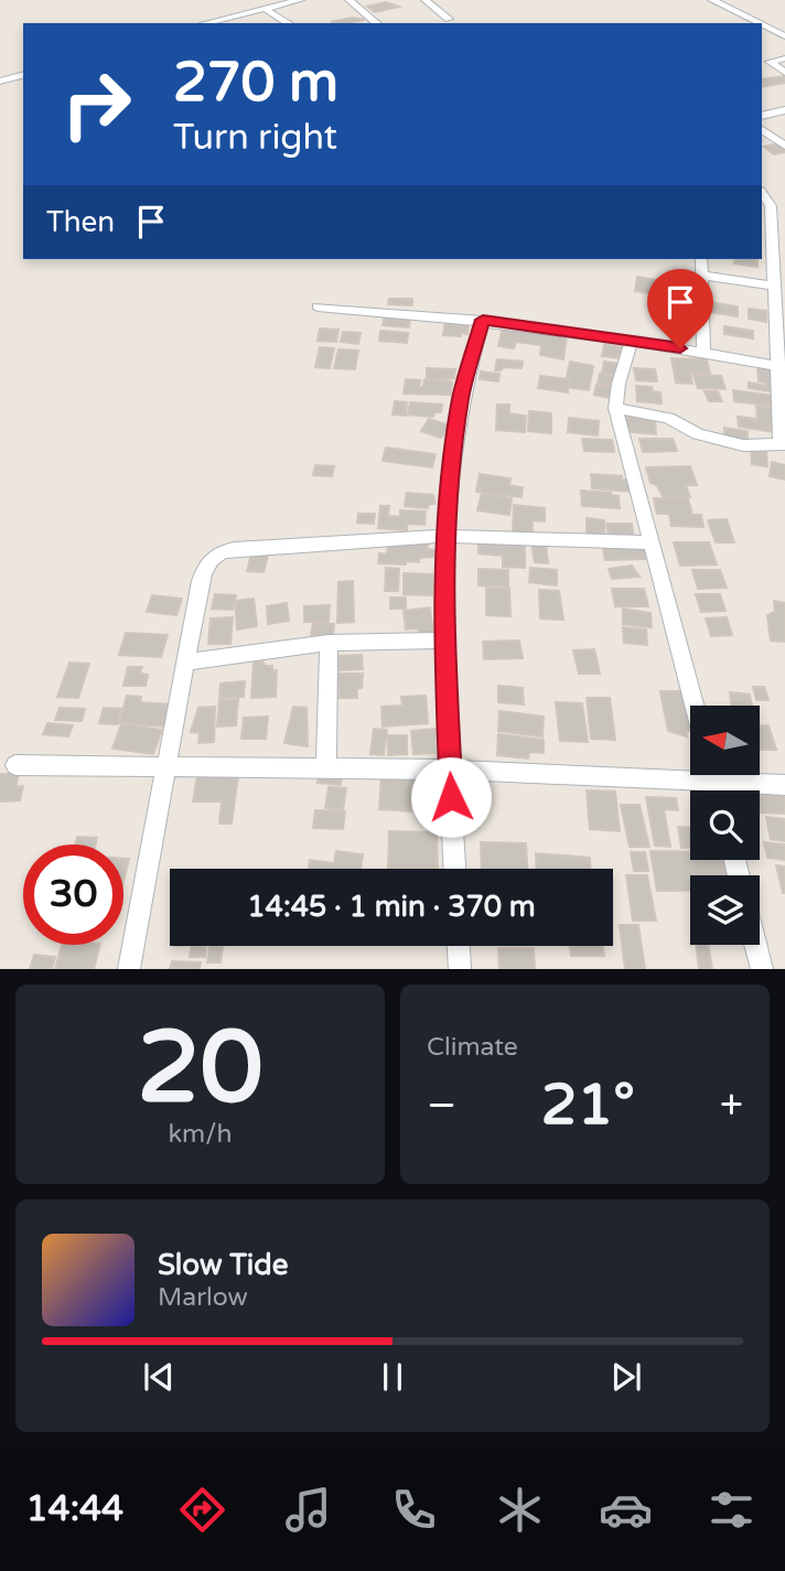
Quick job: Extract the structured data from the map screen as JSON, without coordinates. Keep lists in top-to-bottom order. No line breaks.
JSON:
{"north":"left","page":{"turn":["270 m","Turn right"],"then":"Then","limit":"30","trip":"14:45 · 1 min · 370 m","tile":[["20","km/h"],"Climate"],"heat":["−","21°","+"],"song":["Slow Tide","Marlow"],"tabs":"14:44"}}
